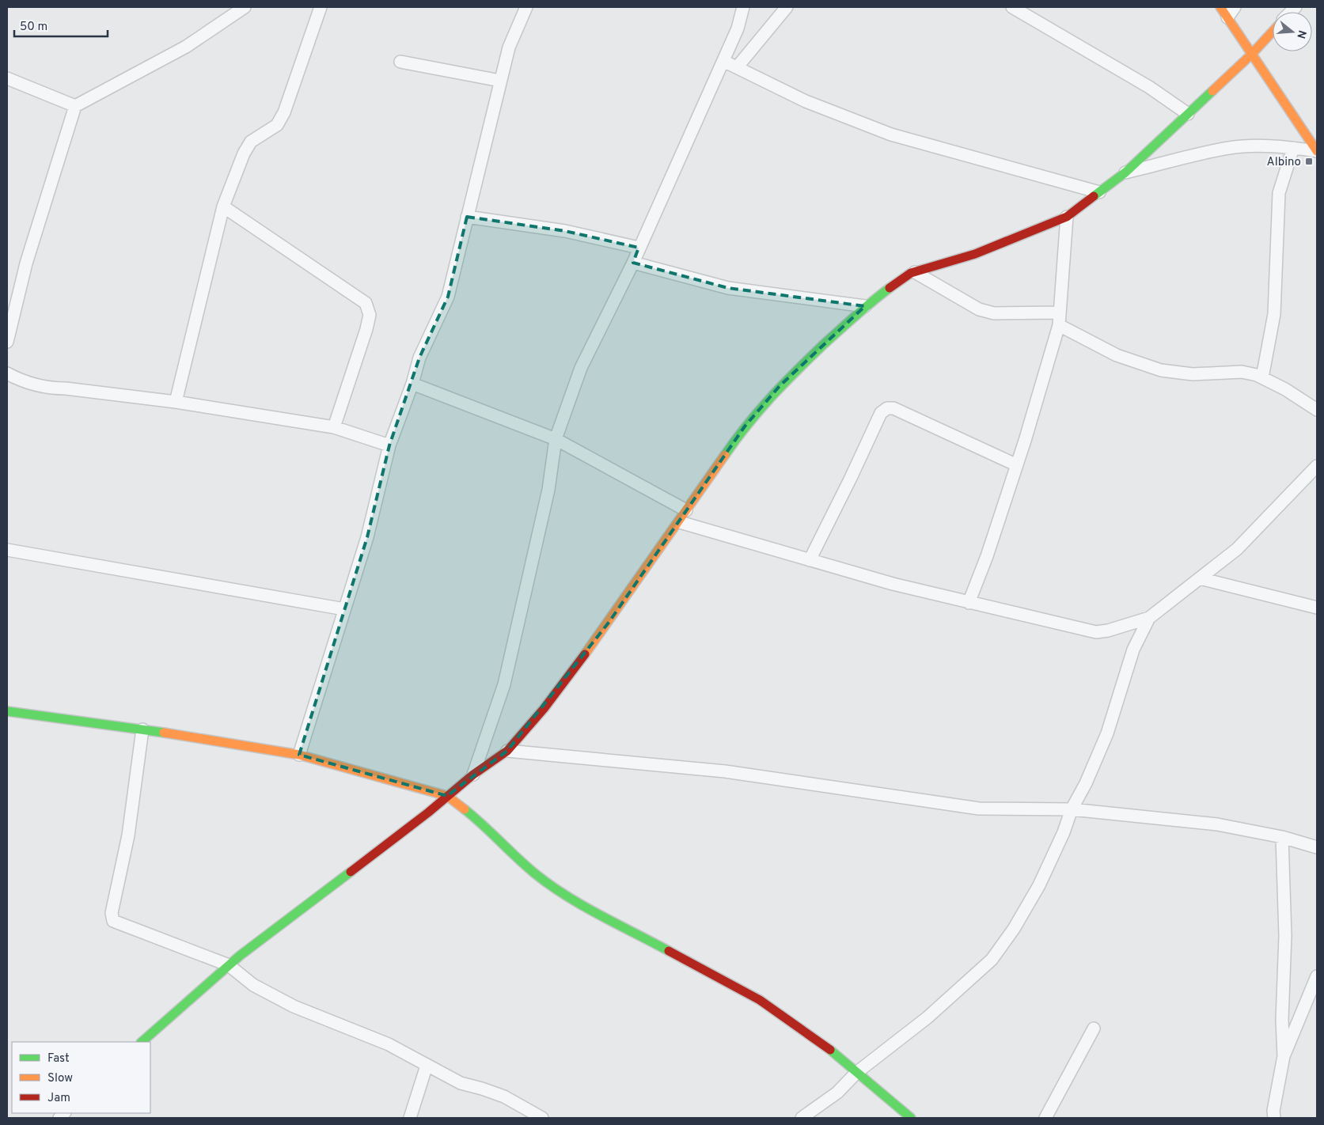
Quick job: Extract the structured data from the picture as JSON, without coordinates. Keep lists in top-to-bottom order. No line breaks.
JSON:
{"places":{"transit":["Albino"]},"legend":["Fast","Slow","Jam"],"scale_bar":"50 m","north":"right"}
